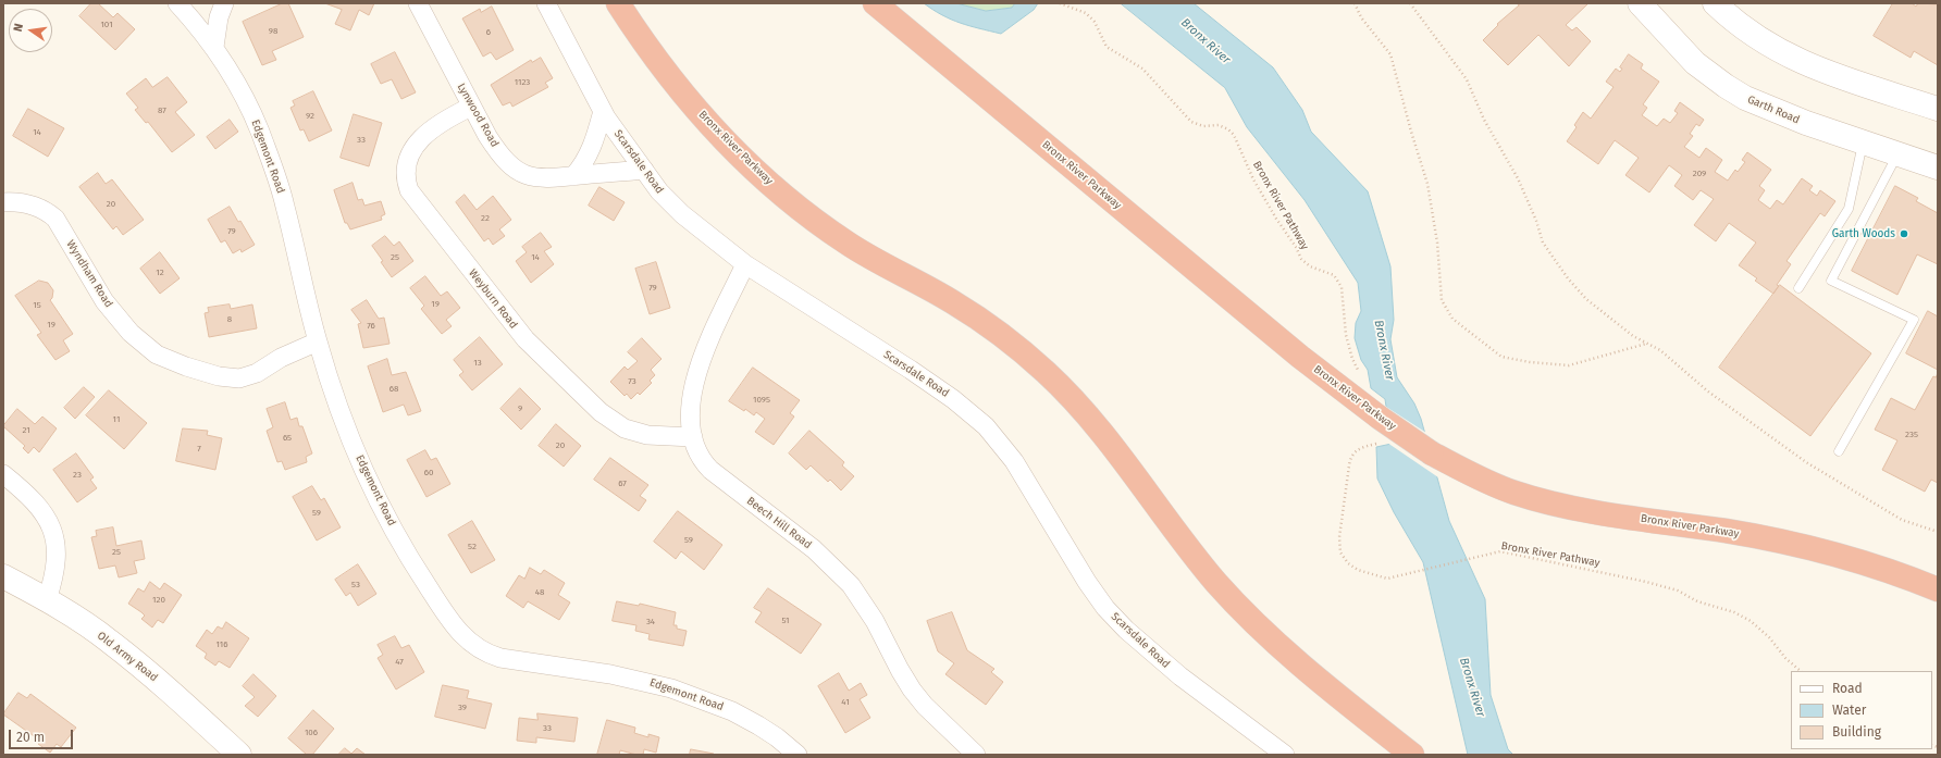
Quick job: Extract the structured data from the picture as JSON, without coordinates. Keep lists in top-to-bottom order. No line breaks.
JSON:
{"streets":{"highway":["Bronx River Parkway"],"street":["Garth Road","Lynwood Road","Edgemont Road","Scarsdale Road","Wyndham Road","Weyburn Road","Beech Hill Road","Old Army Road"],"path":["Bronx River Pathway"]},"crossings":[["Lynwood Road","Scarsdale Road"],["Lynwood Road","Weyburn Road"],["Edgemont Road","Wyndham Road"],["Scarsdale Road","Beech Hill Road"],["Weyburn Road","Beech Hill Road"]],"water":["Bronx River"],"places":["Garth Woods"],"house_numbers":["101","98","6","1123","87","92","14","33","209","20","22","79","25","14","12","79","19","15","8","19","76","13","73","68","1095","9","11","21","235","65","20","7","60","23","67","59","59","52","25","53","48","120","51","34","116","47","41","39","33","106"],"legend":["Road","Water","Building"],"scale_bar":"20 m","north":"left"}
